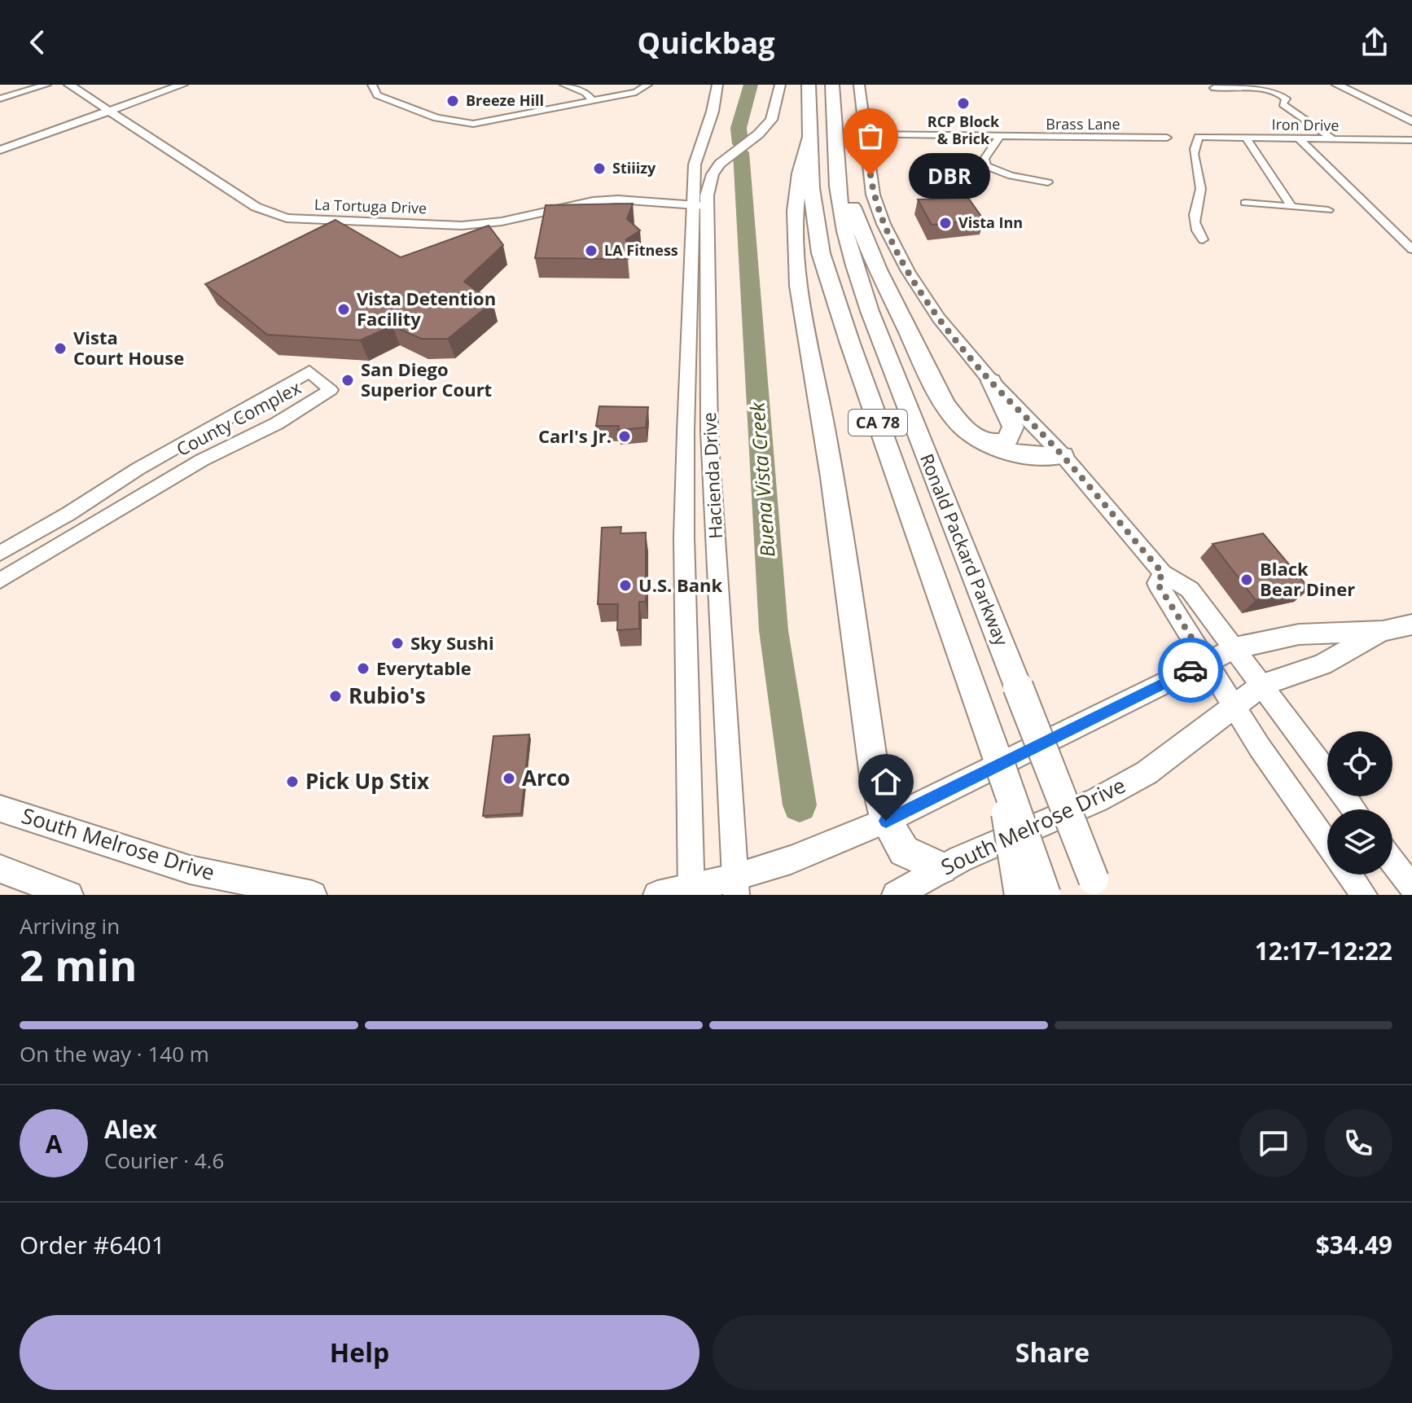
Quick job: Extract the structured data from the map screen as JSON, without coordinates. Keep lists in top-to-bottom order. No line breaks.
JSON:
{"streets":{"highway":["CA 78","Ronald Packard Parkway"],"main road":["Hacienda Drive","South Melrose Drive"],"street":["Brass Lane","Iron Drive","La Tortuga Drive","County Complex"]},"crossings":[["La Tortuga Drive","Hacienda Drive"]],"water":["Buena Vista Creek"],"places":["Breeze Hill","RCP Block & Brick","Stiiizy","DBR","Vista Inn","LA Fitness","Vista Detention Facility","Vista Court House","San Diego Superior Court","Carl's Jr.","Black Bear Diner","U.S. Bank","Sky Sushi","Everytable","Rubio's","Arco","Pick Up Stix"],"page":{"header":"Quickbag","bubble":"DBR","heading":["2 min","Arriving in","12:17–12:22"],"panel":["Alex","Courier · 4.6","Order #6401","$34.49"],"bar":"On the way · 140 m","round":"A","buttons":["Help","Share"]}}
